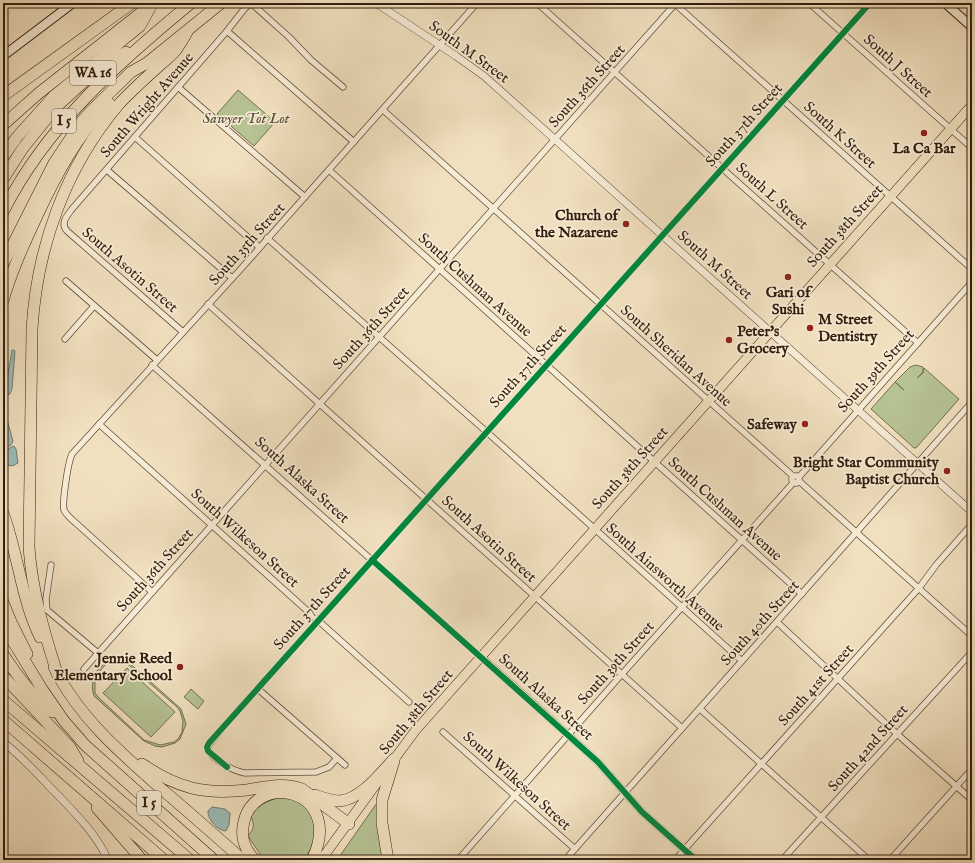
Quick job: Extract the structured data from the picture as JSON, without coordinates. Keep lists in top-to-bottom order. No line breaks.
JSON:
{"streets":{"highway":["WA 16","I 5"],"main road":["South 38th Street"],"street":["South M Street","South J Street","South 36th Street","South Wright Avenue","South 37th Street","South K Street","South L Street","South 35th Street","South Asotin Street","South Cushman Avenue","South Sheridan Avenue","South 39th Street","South Alaska Street","South Wilkeson Street","South Ainsworth Avenue","South 40th Street","South 41st Street","South 42nd Street"]},"crossings":[["South M Street","South 36th Street"],["South M Street","South 37th Street"],["South M Street","South 38th Street"],["South M Street","South 35th Street"],["South M Street","South 39th Street"],["South M Street","South 40th Street"],["South J Street","South 37th Street"],["South J Street","South 38th Street"],["WA 16","I 5"],["South 36th Street","South K Street"],["South 36th Street","South L Street"],["South 36th Street","South 35th Street"],["South 36th Street","South Asotin Street"],["South 36th Street","South Cushman Avenue"],["South 36th Street","South Sheridan Avenue"],["South 36th Street","South Alaska Street"],["South 36th Street","South Wilkeson Street"],["South 36th Street","South Ainsworth Avenue"],["South Wright Avenue","South Asotin Street"],["South 37th Street","South K Street"],["South 37th Street","South L Street"],["South 37th Street","South Asotin Street"],["South 37th Street","South Cushman Avenue"],["South 37th Street","South Sheridan Avenue"],["South 37th Street","South Alaska Street"],["South 37th Street","South Wilkeson Street"],["South 37th Street","South Ainsworth Avenue"],["South K Street","South 38th Street"],["South L Street","South 38th Street"],["South L Street","South 39th Street"],["South 38th Street","South Asotin Street"],["South 38th Street","South Cushman Avenue"],["South 38th Street","South Sheridan Avenue"],["South 38th Street","South Alaska Street"],["South 38th Street","South Ainsworth Avenue"],["South 35th Street","South Asotin Street"],["South 35th Street","South Cushman Avenue"],["South 35th Street","South Sheridan Avenue"],["South 35th Street","South Alaska Street"],["South 35th Street","South Wilkeson Street"],["South 35th Street","South Ainsworth Avenue"],["South Asotin Street","South 39th Street"],["South Asotin Street","South 40th Street"],["South Cushman Avenue","South 39th Street"],["South Cushman Avenue","South 40th Street"],["South Sheridan Avenue","South 39th Street"],["South Sheridan Avenue","South 40th Street"],["South Sheridan Avenue","South 41st Street"],["South 39th Street","South Alaska Street"],["South 39th Street","South Wilkeson Street"],["South 39th Street","South Ainsworth Avenue"],["South Alaska Street","South 40th Street"],["South Alaska Street","South 41st Street"],["South Wilkeson Street","South 40th Street"],["South Ainsworth Avenue","South 40th Street"]],"parks":["Sawyer Tot Lot"],"places":["La Ca Bar","Church of the Nazarene","Gari of Sushi","M Street Dentistry","Peter's Grocery","Safeway","Bright Star Community Baptist Church","Jennie Reed Elementary School"]}
